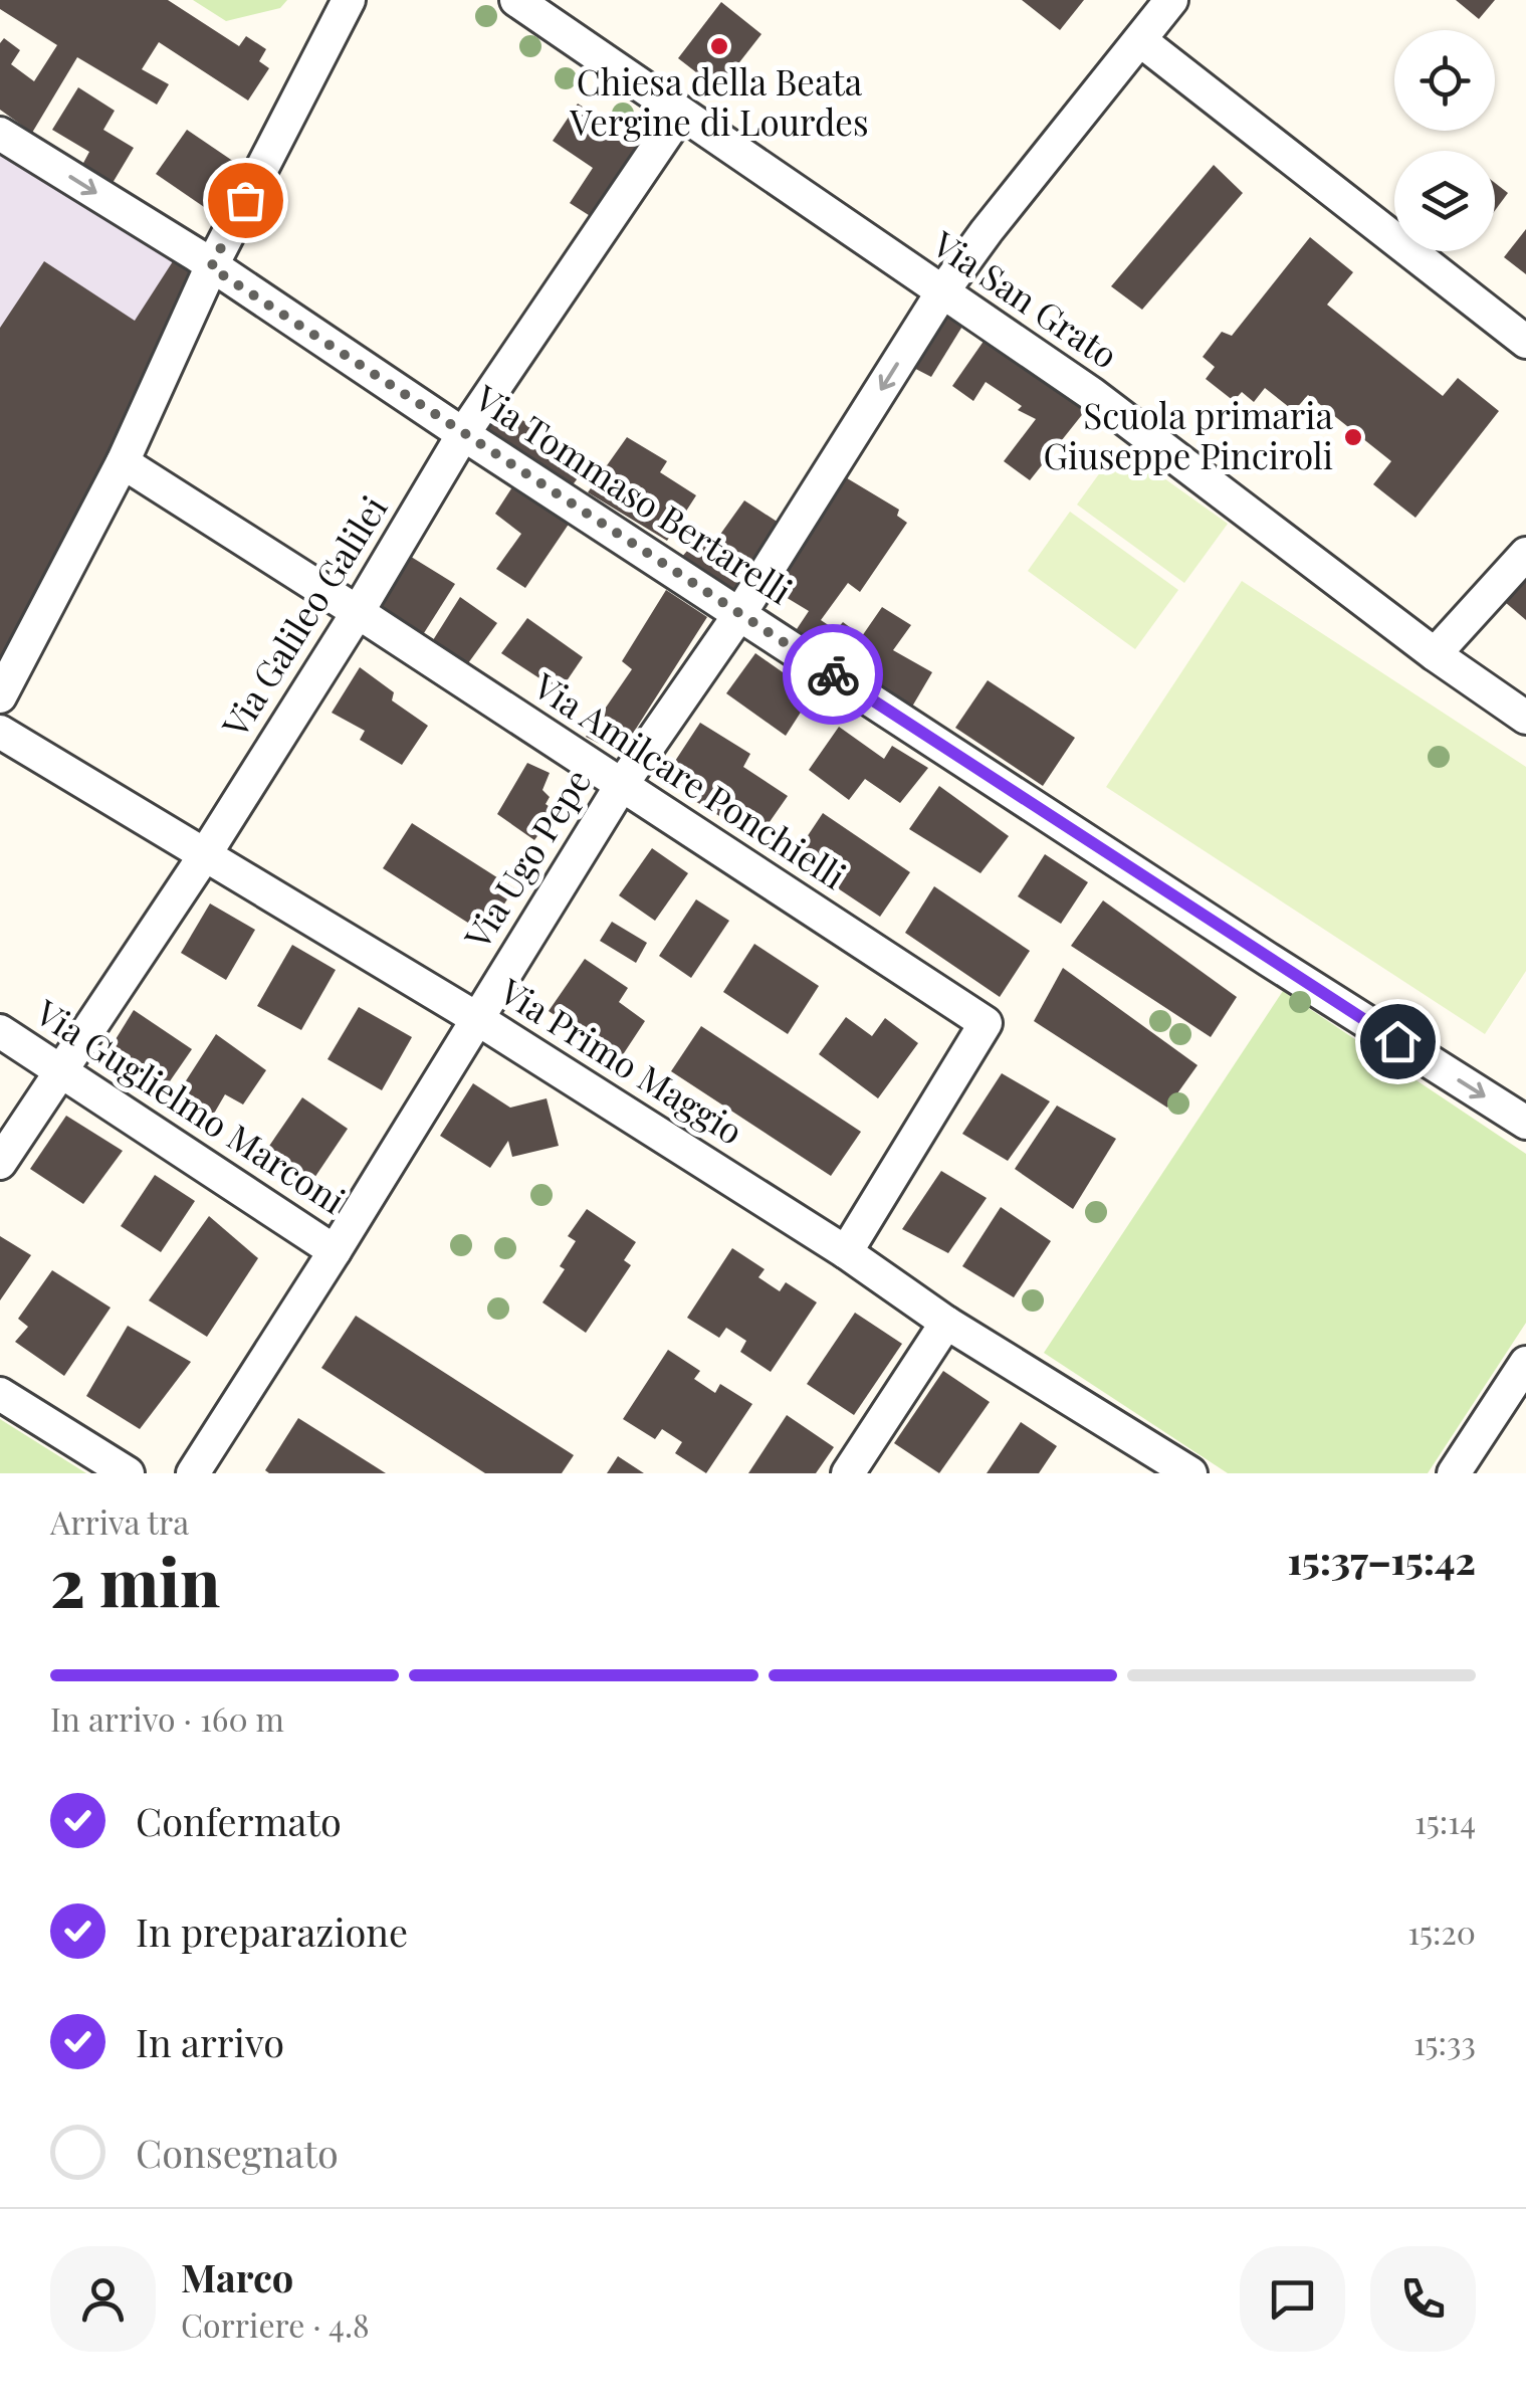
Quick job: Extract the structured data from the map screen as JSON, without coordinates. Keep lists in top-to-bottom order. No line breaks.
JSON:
{"streets":{"street":["Via San Grato","Via Tommaso Bertarelli","Via Galileo Galilei","Via Amilcare Ponchielli","Via Ugo Pepe","Via Primo Maggio","Via Guglielmo Marconi"]},"crossings":[["Via San Grato","Via Galileo Galilei"],["Via San Grato","Via Ugo Pepe"],["Via Tommaso Bertarelli","Via Galileo Galilei"],["Via Tommaso Bertarelli","Via Ugo Pepe"],["Via Galileo Galilei","Via Amilcare Ponchielli"],["Via Galileo Galilei","Via Primo Maggio"],["Via Galileo Galilei","Via Guglielmo Marconi"],["Via Amilcare Ponchielli","Via Ugo Pepe"],["Via Amilcare Ponchielli","Via Primo Maggio"],["Via Ugo Pepe","Via Primo Maggio"],["Via Ugo Pepe","Via Guglielmo Marconi"]],"one_way":["Via Tommaso Bertarelli"],"places":["Chiesa della Beata Vergine di Lourdes","Scuola primaria Giuseppe Pinciroli"],"page":{"heading":["2 min","Arriva tra","15:37–15:42"],"panel":["Marco","Corriere · 4.8"],"bar":"In arrivo · 160 m","list":[["Confermato","15:14"],["In preparazione","15:20"],["In arrivo","15:33"],"Consegnato"]}}
